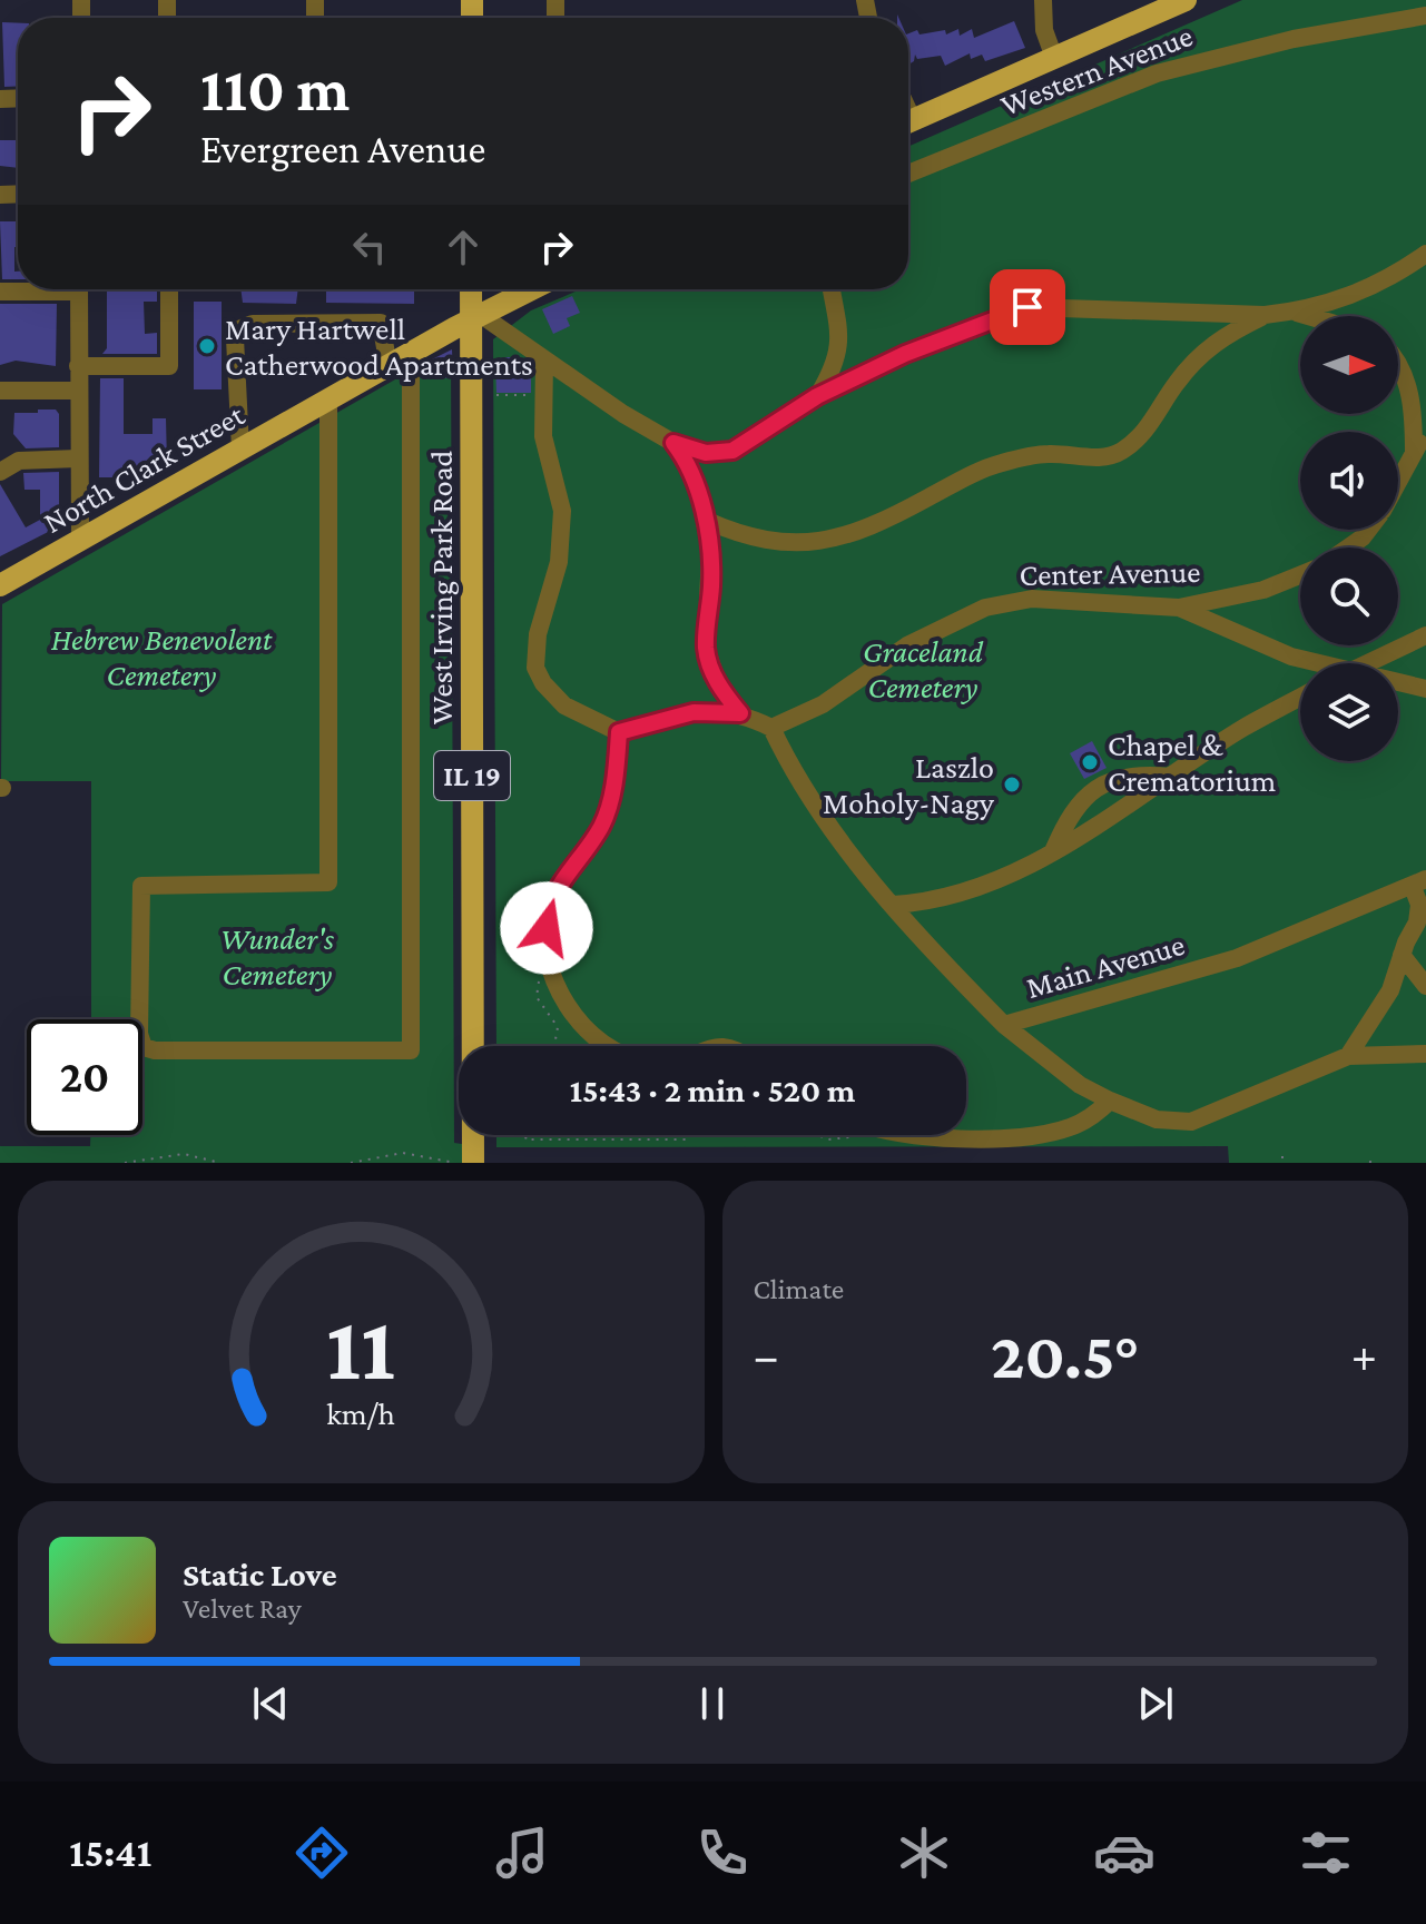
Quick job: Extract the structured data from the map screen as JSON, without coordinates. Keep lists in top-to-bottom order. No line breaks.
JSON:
{"streets":{"main road":["North Clark Street","West Irving Park Road","IL 19"],"street":["Western Avenue","Center Avenue","Main Avenue"]},"crossings":[["North Clark Street","West Irving Park Road"],["Center Avenue","Main Avenue"]],"parks":["Hebrew Benevolent Cemetery","Graceland Cemetery","Wunder's Cemetery"],"places":["Mary Hartwell Catherwood Apartments","Chapel & Crematorium","Laszlo Moholy-Nagy"],"north":"right","page":{"turn":["110 m","Evergreen Avenue"],"limit":"20","trip":"15:43 · 2 min · 520 m","tile":"Climate","heat":["−","20.5°","+"],"song":["Static Love","Velvet Ray"],"tabs":"15:41","gauge":["11","km/h"]}}
